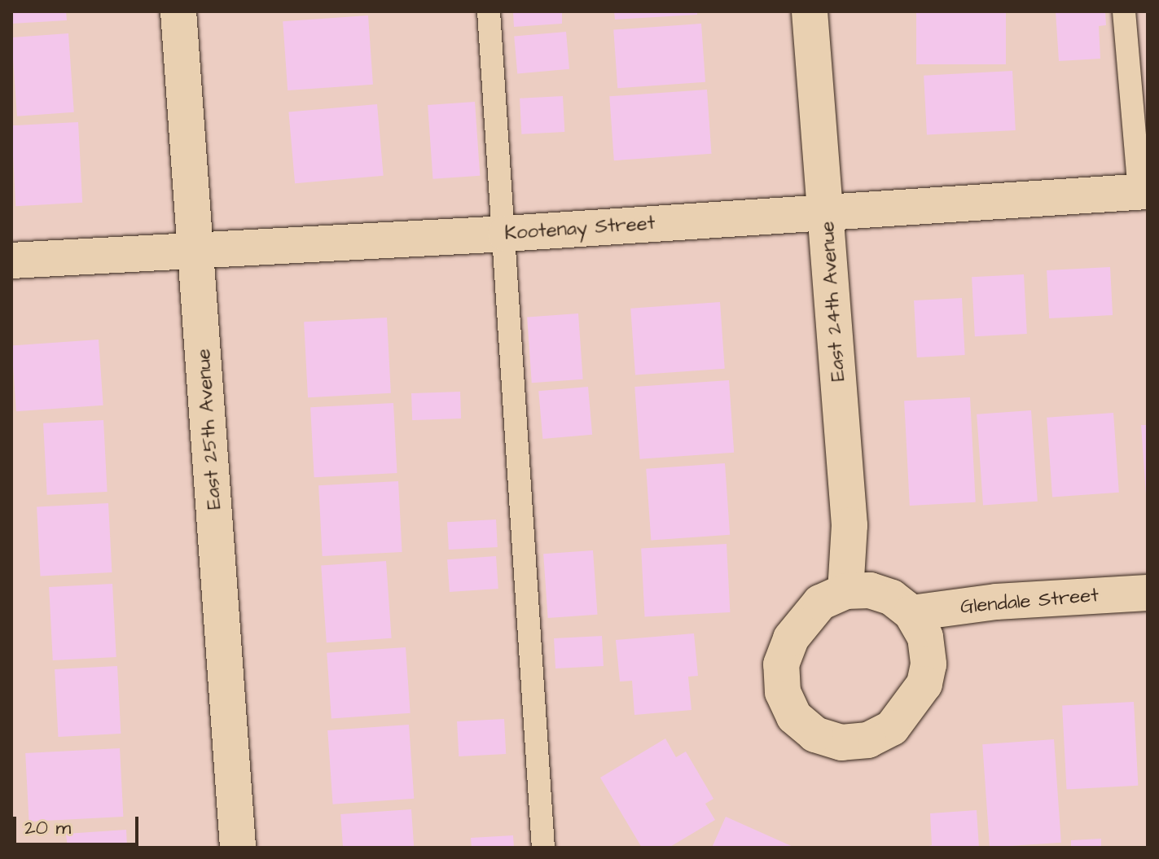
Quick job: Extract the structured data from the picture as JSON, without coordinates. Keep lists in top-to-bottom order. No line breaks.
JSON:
{"streets":{"street":["Kootenay Street","East 24th Avenue","East 25th Avenue","Glendale Street"]},"crossings":[["Kootenay Street","East 24th Avenue"],["Kootenay Street","East 25th Avenue"],["East 24th Avenue","Glendale Street"]],"scale_bar":"20 m"}
